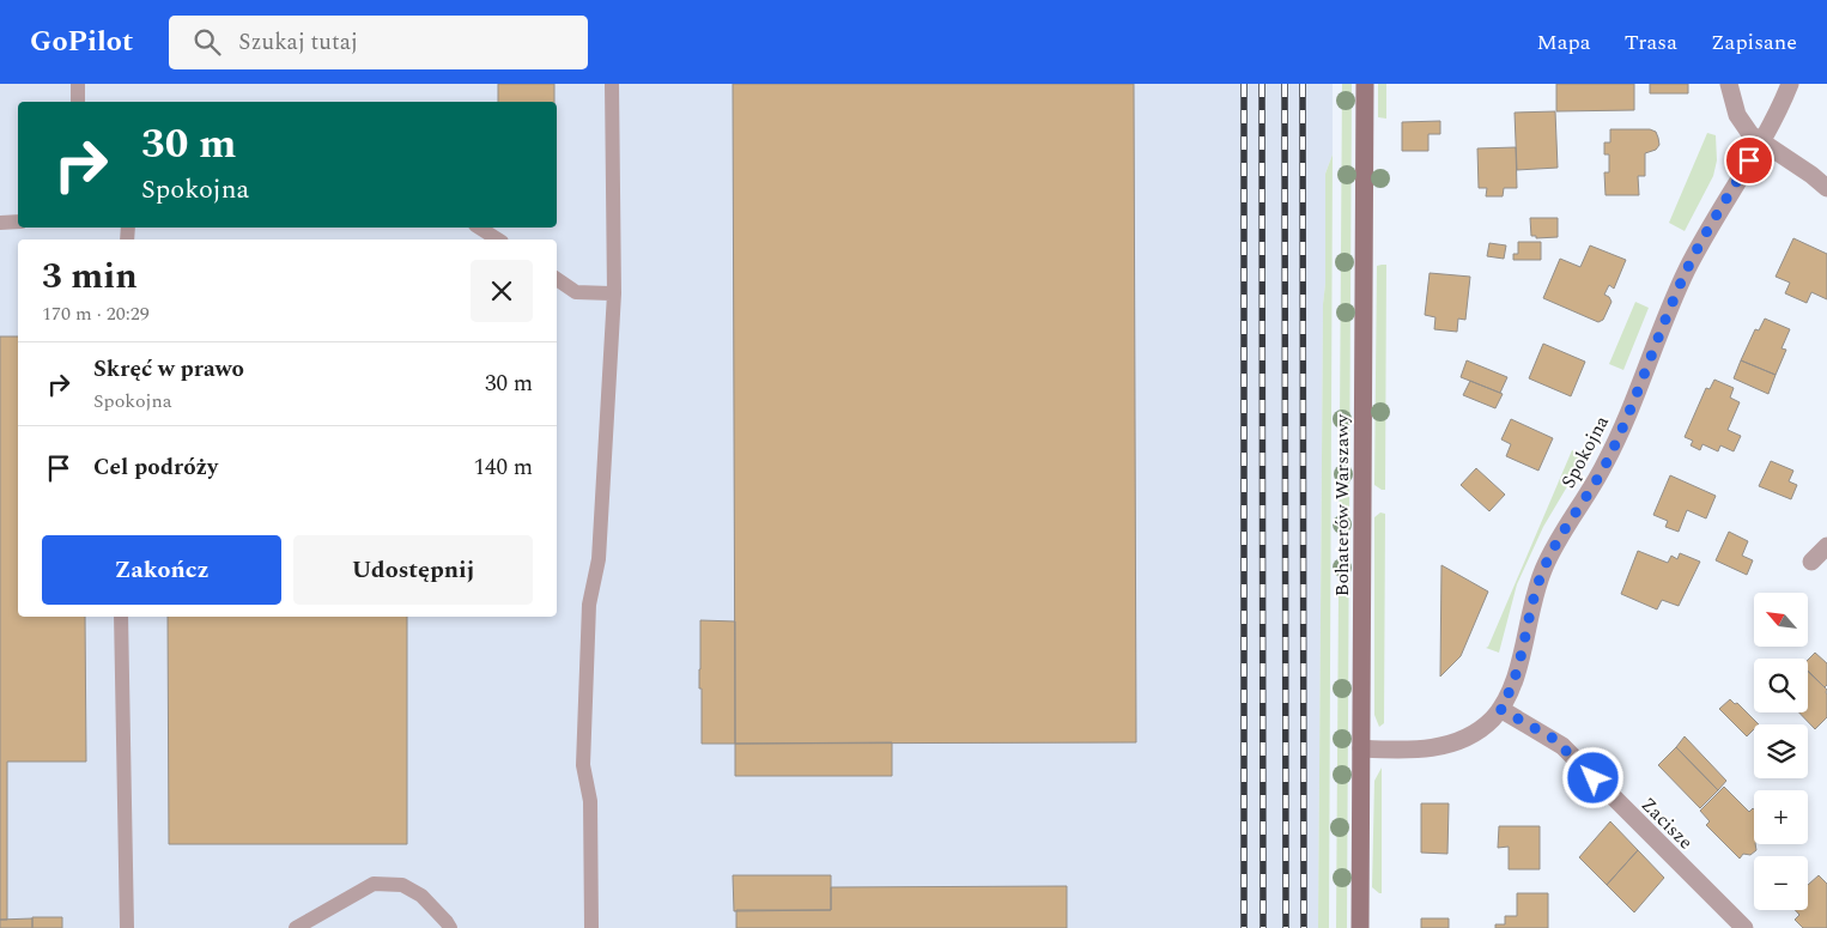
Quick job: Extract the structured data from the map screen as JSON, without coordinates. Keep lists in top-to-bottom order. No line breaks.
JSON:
{"streets":{"street":["Spokojna","Bohaterów Warszawy","Zacisze"]},"crossings":[["Spokojna","Bohaterów Warszawy"],["Spokojna","Zacisze"]],"north":"top left","page":{"header":"GoPilot","search":"Szukaj tutaj","nav":["Mapa","Trasa","Zapisane"],"turn":["30 m","Spokojna"],"heading":["3 min","170 m · 20:29"],"list":[{"name":"Skręć w prawo","note":"Spokojna","value":"30 m"},{"name":"Cel podróży","value":"140 m"}],"buttons":["Zakończ","Udostępnij"],"map_buttons":["+","−"]}}
